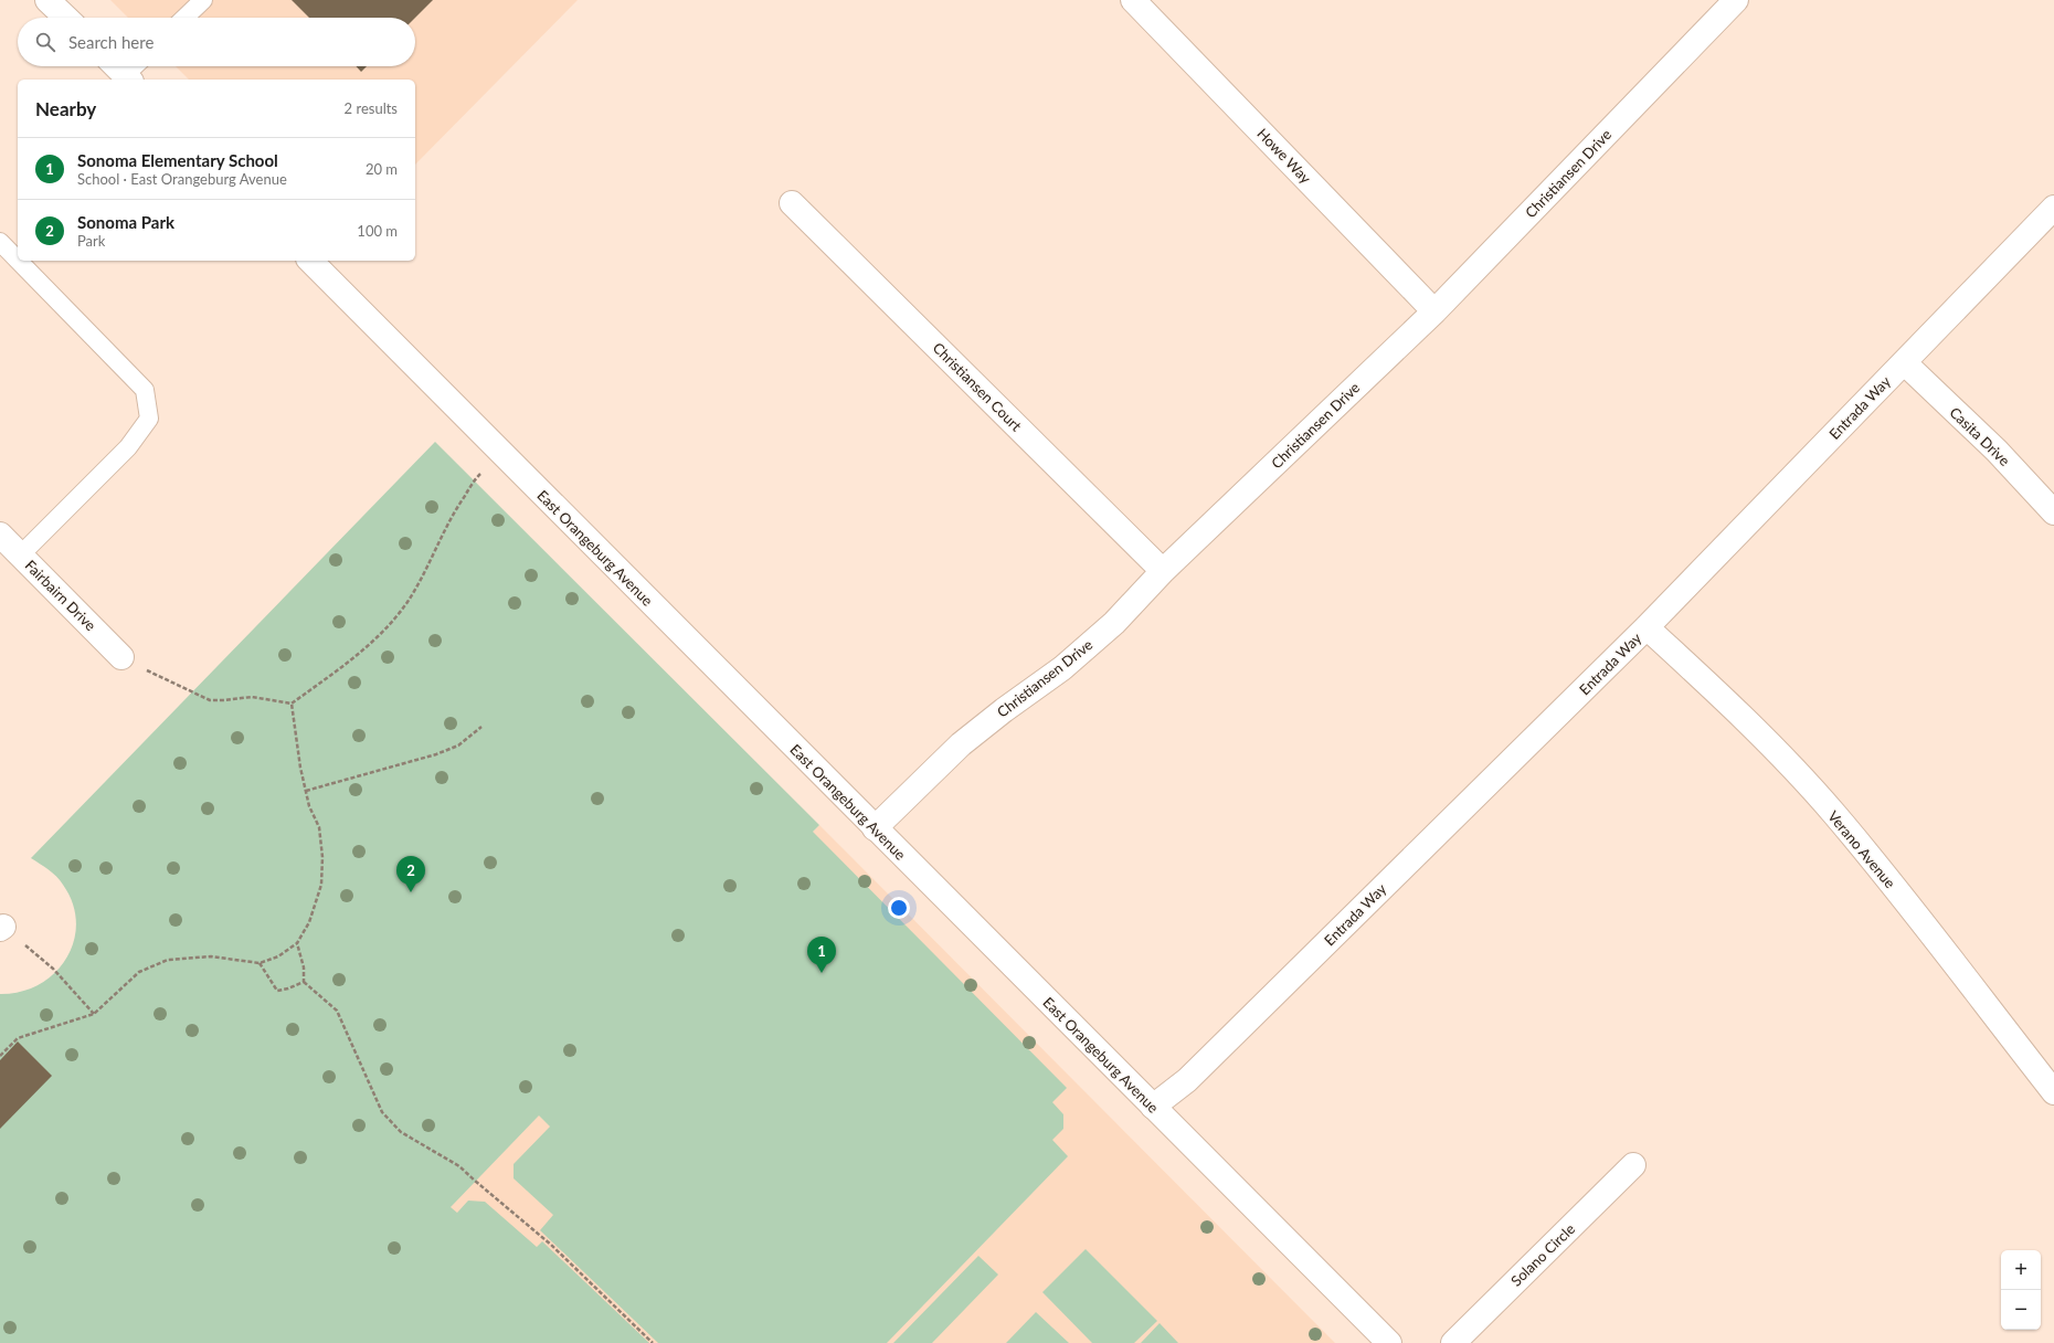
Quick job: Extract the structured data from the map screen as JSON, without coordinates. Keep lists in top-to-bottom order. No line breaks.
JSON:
{"streets":{"street":["Howe Way","Christiansen Drive","Christiansen Court","Entrada Way","Casita Drive","East Orangeburg Avenue","Fairbairn Drive","Verano Avenue","Solano Circle"]},"crossings":[["Howe Way","Christiansen Drive"],["Christiansen Drive","Christiansen Court"],["Christiansen Drive","East Orangeburg Avenue"],["Entrada Way","Casita Drive"],["Entrada Way","East Orangeburg Avenue"],["Entrada Way","Verano Avenue"]],"page":{"search":"Search here","heading":["Nearby","2 results"],"list":[{"mark":"1","name":"Sonoma Elementary School","note":"School · East Orangeburg Avenue","value":"20 m"},{"mark":"2","name":"Sonoma Park","note":"Park","value":"100 m"}],"pins":["2","1"],"map_buttons":["+","−"]}}
